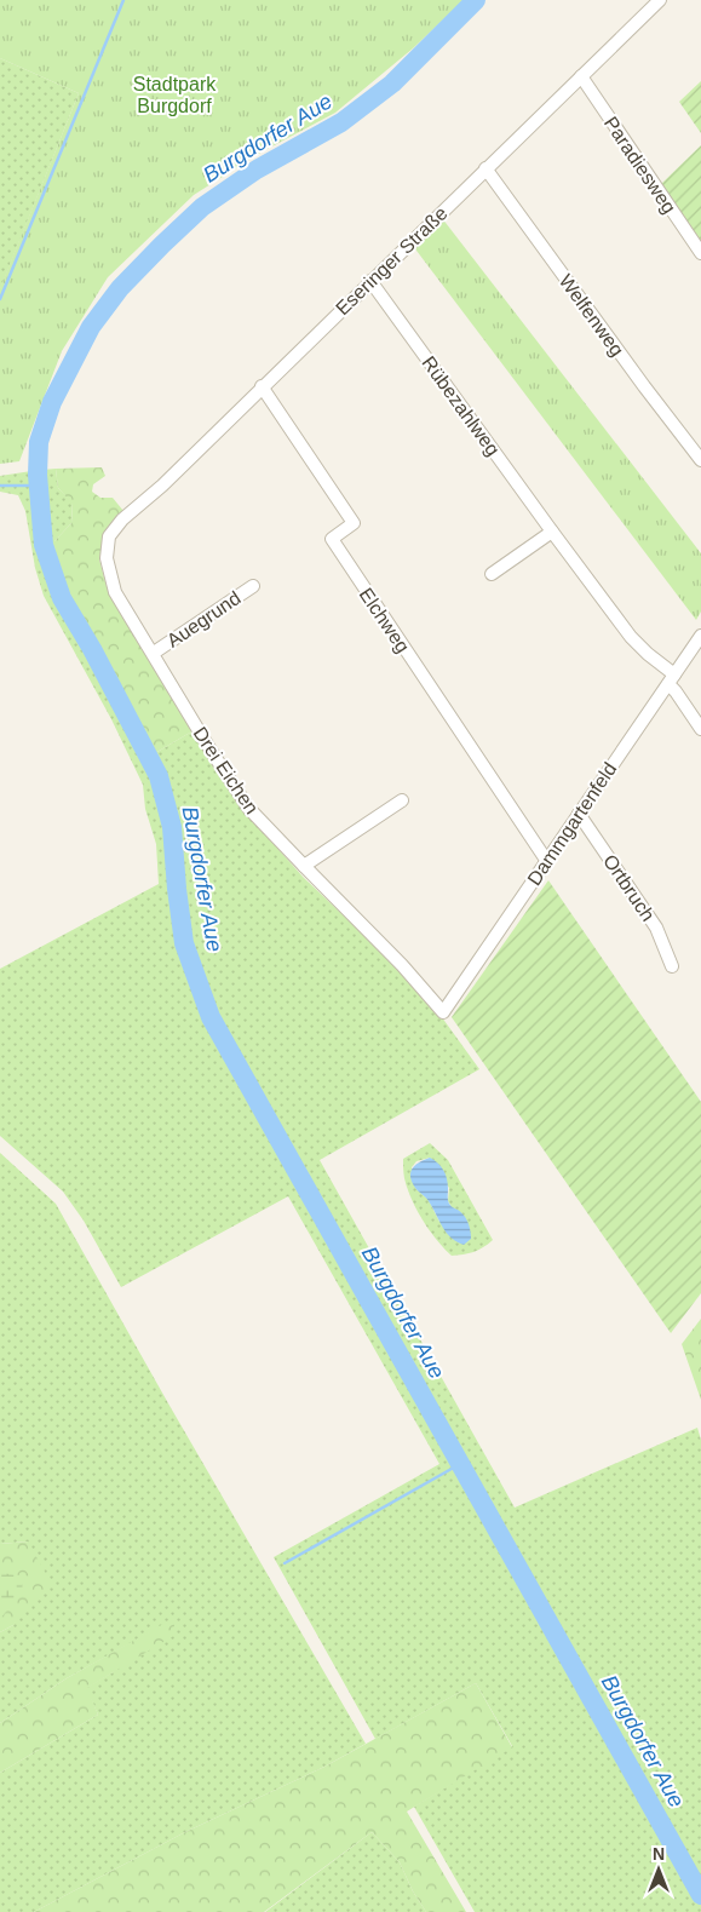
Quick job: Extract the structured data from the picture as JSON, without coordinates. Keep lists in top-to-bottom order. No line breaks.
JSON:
{"streets":{"street":["Paradiesweg","Eseringer Straße","Welfenweg","Rübezahlweg","Auegrund","Elchweg","Drei Eichen","Dammgartenfeld","Ortbruch"]},"crossings":[["Paradiesweg","Eseringer Straße"],["Eseringer Straße","Welfenweg"],["Eseringer Straße","Rübezahlweg"],["Eseringer Straße","Elchweg"],["Eseringer Straße","Drei Eichen"],["Rübezahlweg","Dammgartenfeld"],["Auegrund","Drei Eichen"],["Elchweg","Dammgartenfeld"],["Drei Eichen","Dammgartenfeld"],["Dammgartenfeld","Ortbruch"]],"water":["Burgdorfer Aue"],"parks":["Stadtpark Burgdorf"],"north":"top"}
